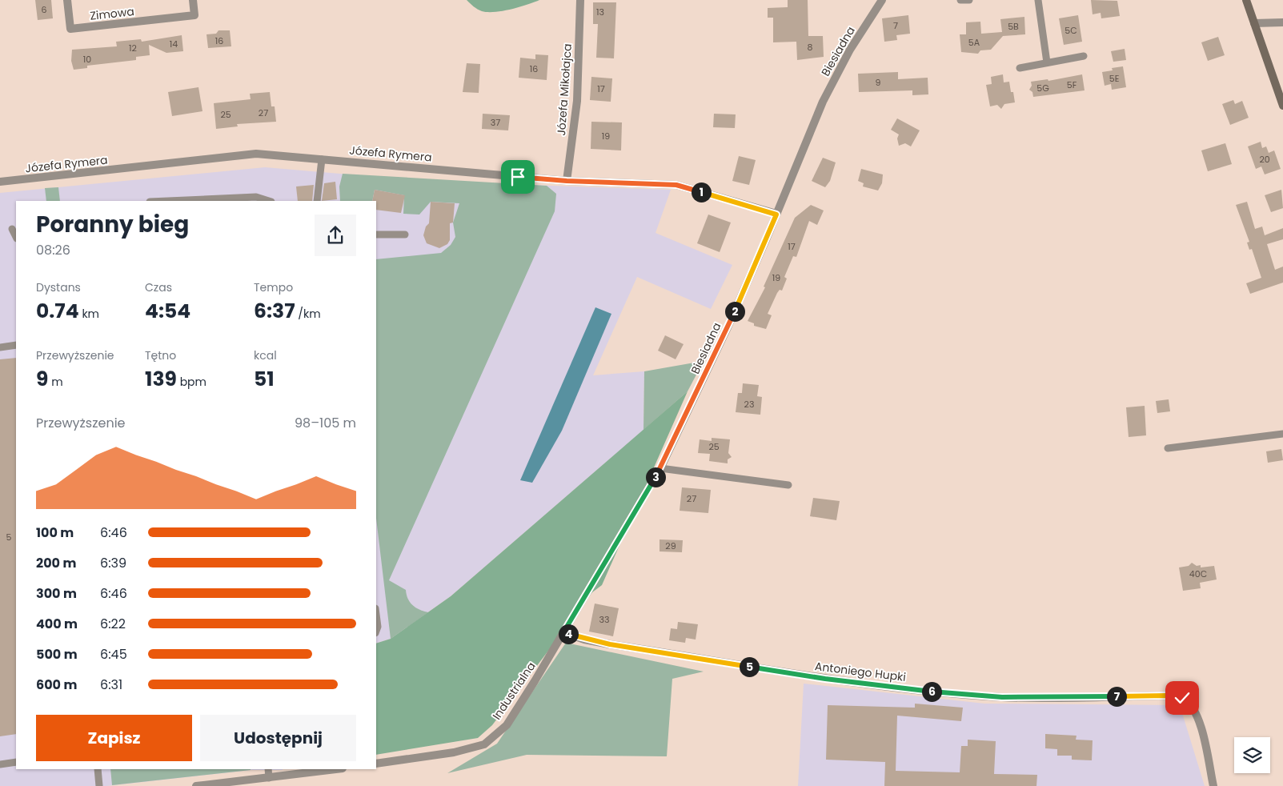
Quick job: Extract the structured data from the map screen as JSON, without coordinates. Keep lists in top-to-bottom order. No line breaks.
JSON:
{"streets":{"street":["Zimowa","Biesiadna","Józefa Mikołajca","Józefa Rymera","Antoniego Hupki","Industrialna"]},"crossings":[["Biesiadna","Józefa Rymera"],["Biesiadna","Antoniego Hupki"],["Biesiadna","Industrialna"],["Józefa Mikołajca","Józefa Rymera"],["Antoniego Hupki","Industrialna"]],"house_numbers":["6","13","7","5B","5C","16","5A","14","8","12","10","16","5E","9","5F","5G","17","27","25","37","19","20","17","19","23","25","27","5","29","40C","33"],"page":{"pins":["1","2","3","4","5","6","7"],"heading":["Poranny bieg","08:26"],"stats":[["Dystans","0.74 km"],["Czas","4:54"],["Tempo","6:37 /km"],["Przewyższenie","9 m"],["Tętno","139 bpm"],["kcal","51"]],"chart":["Przewyższenie","98–105 m"],"list":[{"name":"100 m","note":"6:46"},{"name":"200 m","note":"6:39"},{"name":"300 m","note":"6:46"},{"name":"400 m","note":"6:22"},{"name":"500 m","note":"6:45"},{"name":"600 m","note":"6:31"}],"buttons":["Zapisz","Udostępnij"]}}
